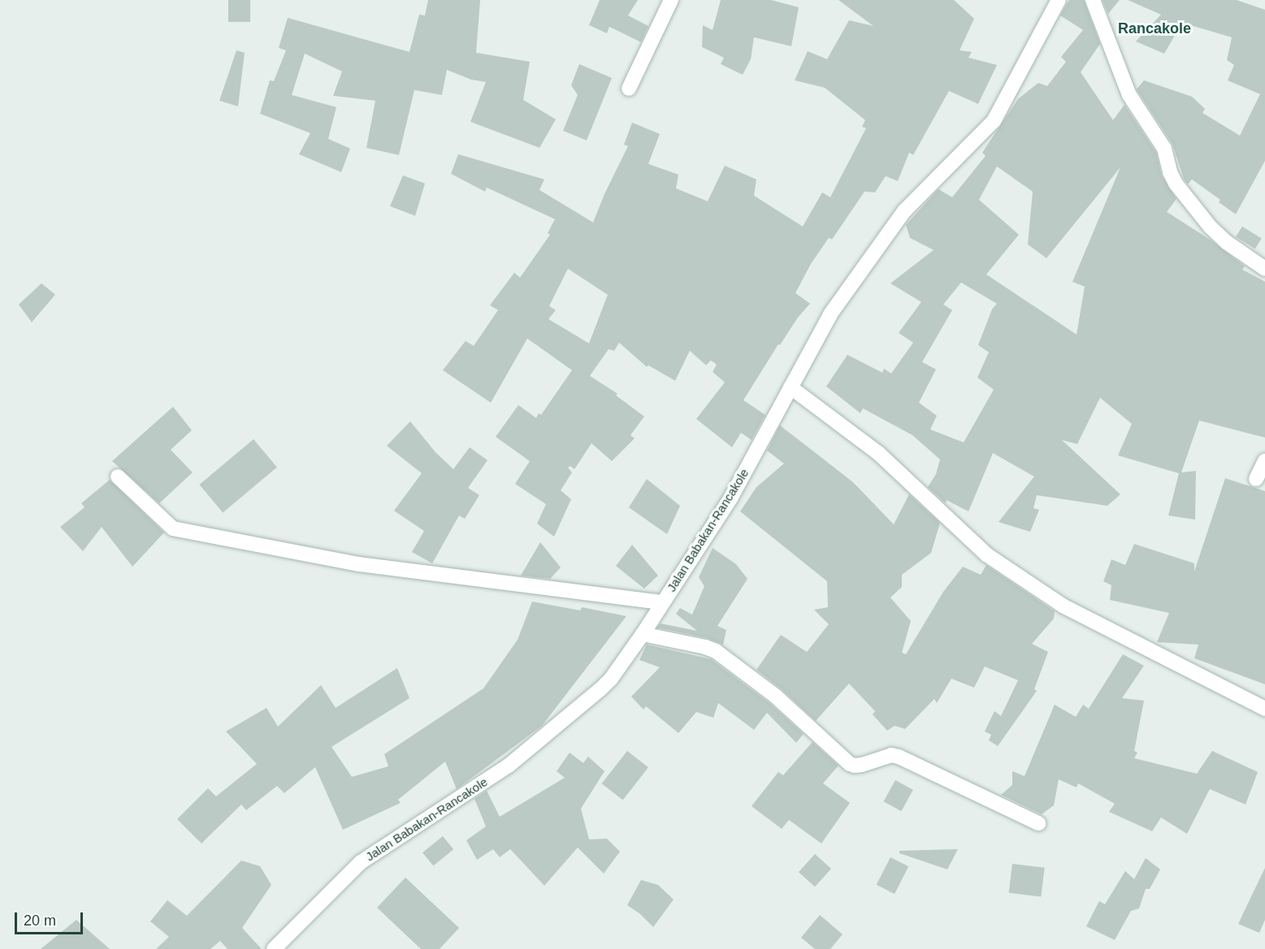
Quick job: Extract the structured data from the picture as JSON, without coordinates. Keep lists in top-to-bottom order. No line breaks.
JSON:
{"streets":{"street":["Jalan Babakan-Rancakole"]},"districts":["Rancakole"],"scale_bar":"20 m"}
